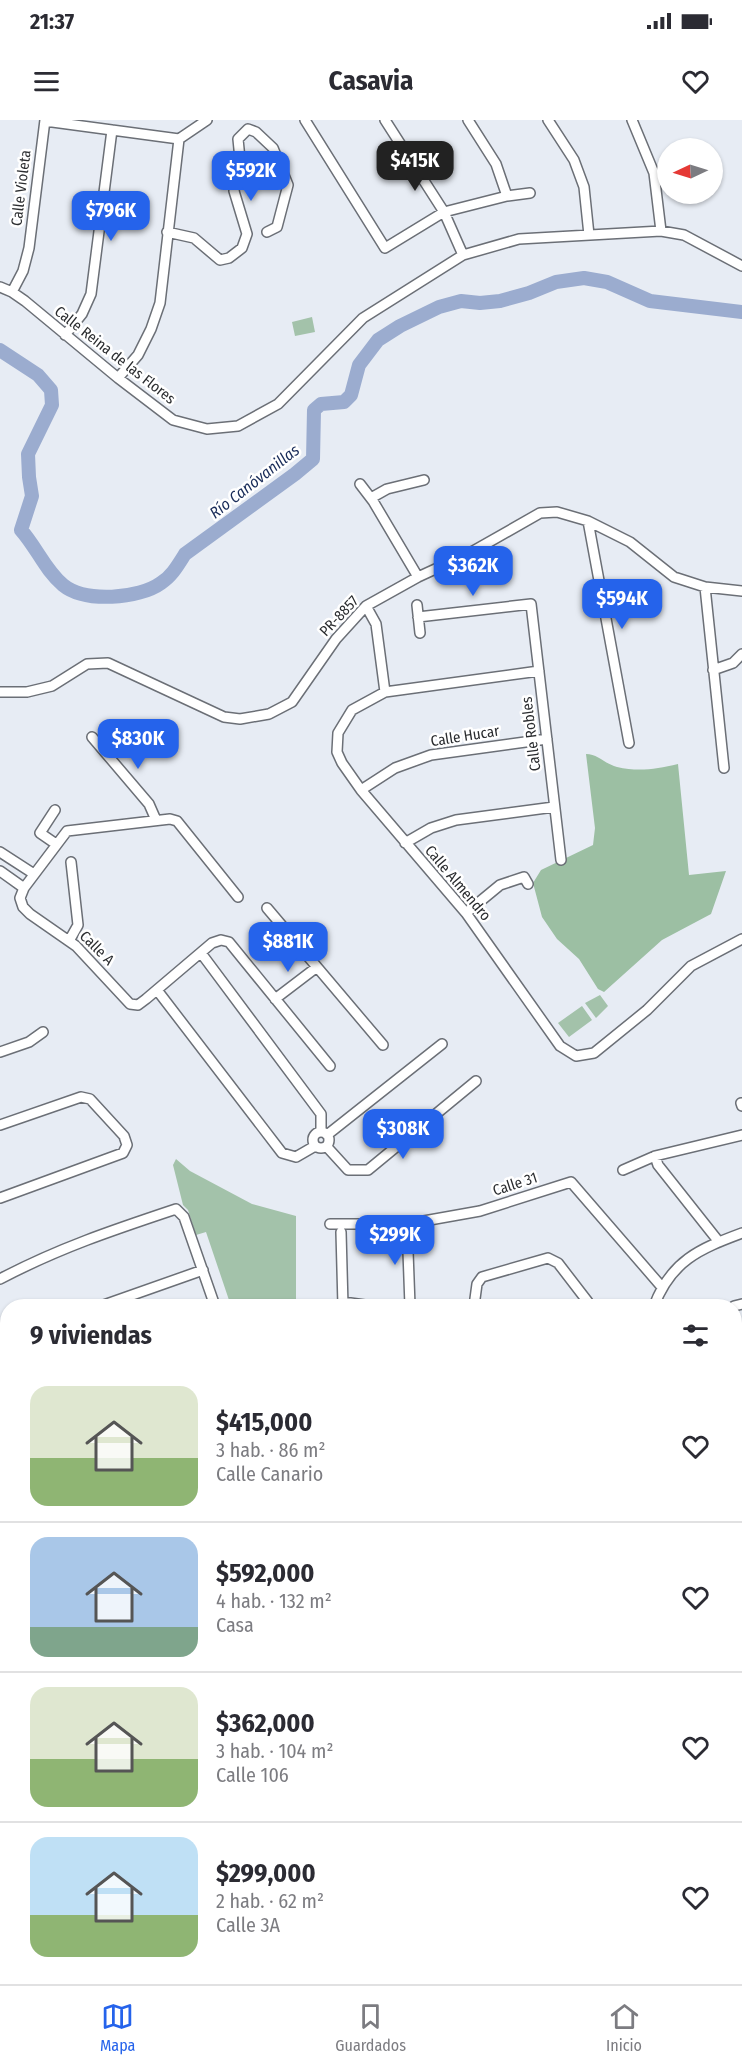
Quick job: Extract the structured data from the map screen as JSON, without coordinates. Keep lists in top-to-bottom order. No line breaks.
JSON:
{"streets":{"street":["Calle Violeta","Calle Reina de las Flores","PR-8857","Calle Robles","Calle Hucar","Calle Almendro","Calle A","Calle 31"]},"crossings":[["Calle Violeta","Calle Reina de las Flores"],["Calle Robles","Calle Hucar"],["Calle Robles","Calle Almendro"],["Calle Hucar","Calle Almendro"]],"water":["Río Canóvanillas"],"north":"left","page":{"status":"21:37","header":"Casavia","price":["$415K","$592K","$796K","$362K","$594K","$830K","$881K","$308K","$299K"],"heading":"9 viviendas","list":[{"name":"$415,000","note":"3 hab. · 86 m² · Calle Canario"},{"name":"$592,000","note":"4 hab. · 132 m² · Casa"},{"name":"$362,000","note":"3 hab. · 104 m² · Calle 106"},{"name":"$299,000","note":"2 hab. · 62 m² · Calle 3A"}],"tabs":["Mapa","Guardados","Inicio"]}}
